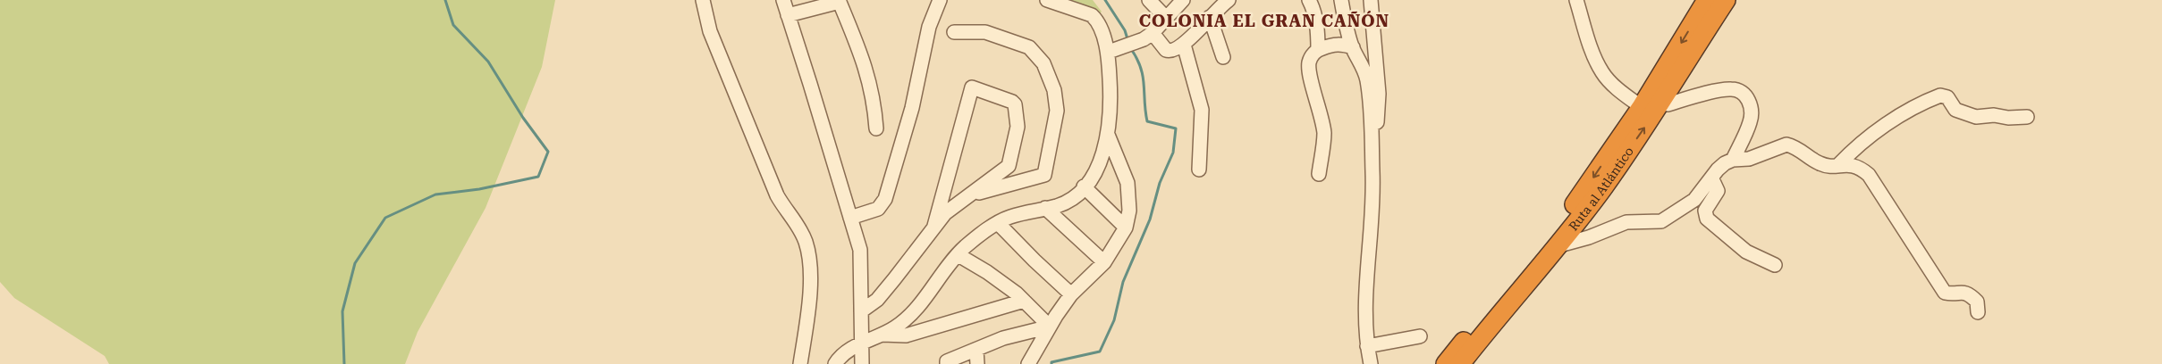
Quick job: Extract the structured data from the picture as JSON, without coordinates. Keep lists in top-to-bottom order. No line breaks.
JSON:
{"streets":{"highway":["Ruta al Atlántico"]},"districts":["COLONIA EL GRAN CAÑÓN"]}
